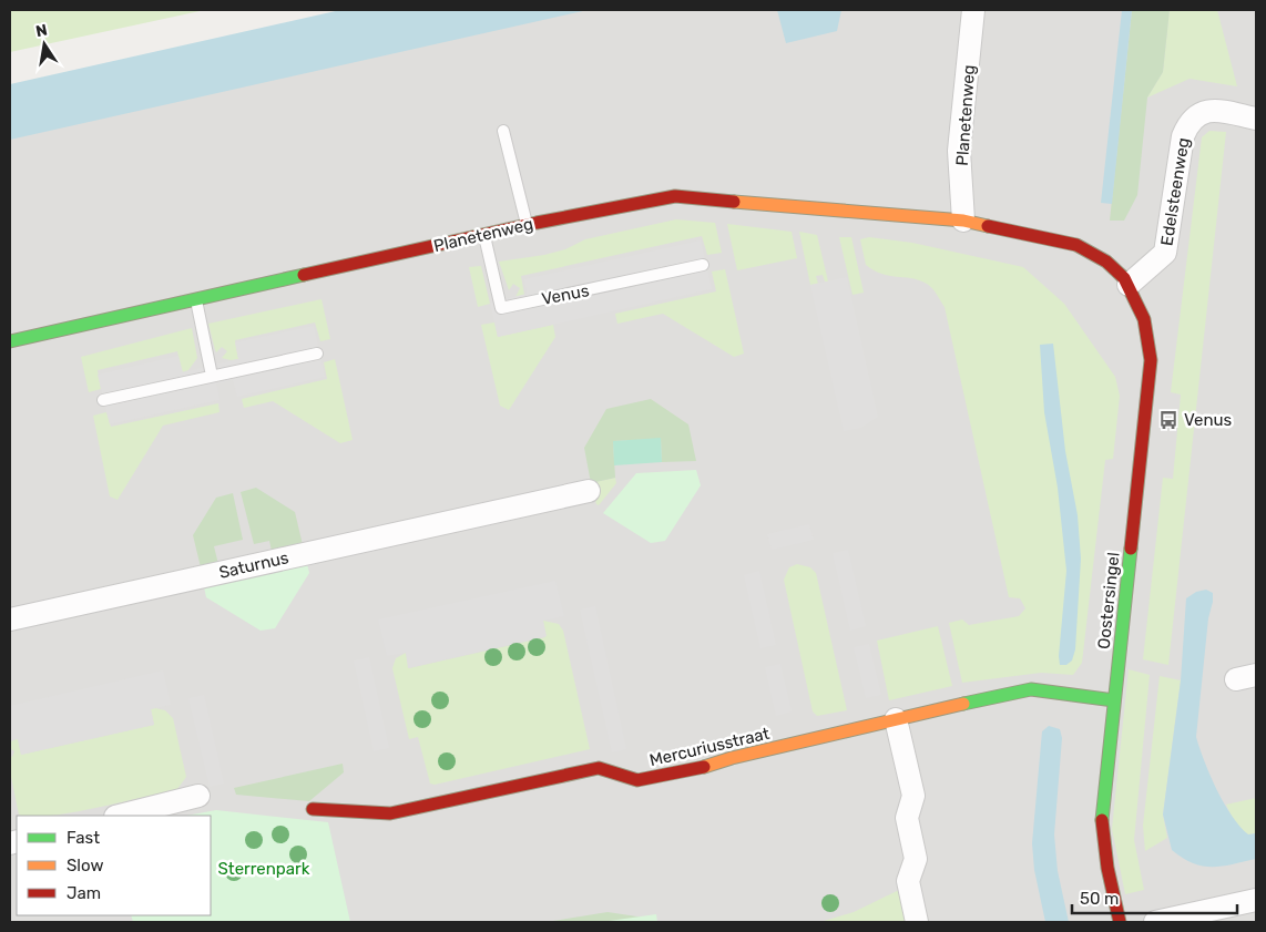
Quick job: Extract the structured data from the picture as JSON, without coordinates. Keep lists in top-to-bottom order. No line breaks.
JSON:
{"streets":{"street":["Planetenweg","Edelsteenweg","Saturnus","Oostersingel","Mercuriusstraat"],"lane":["Venus"]},"crossings":[["Planetenweg","Edelsteenweg"],["Planetenweg","Venus"],["Planetenweg","Oostersingel"],["Edelsteenweg","Oostersingel"],["Oostersingel","Mercuriusstraat"]],"parks":["Sterrenpark"],"places":{"bus stop":["Venus"]},"legend":["Fast","Slow","Jam"],"scale_bar":"50 m","north":"top"}
